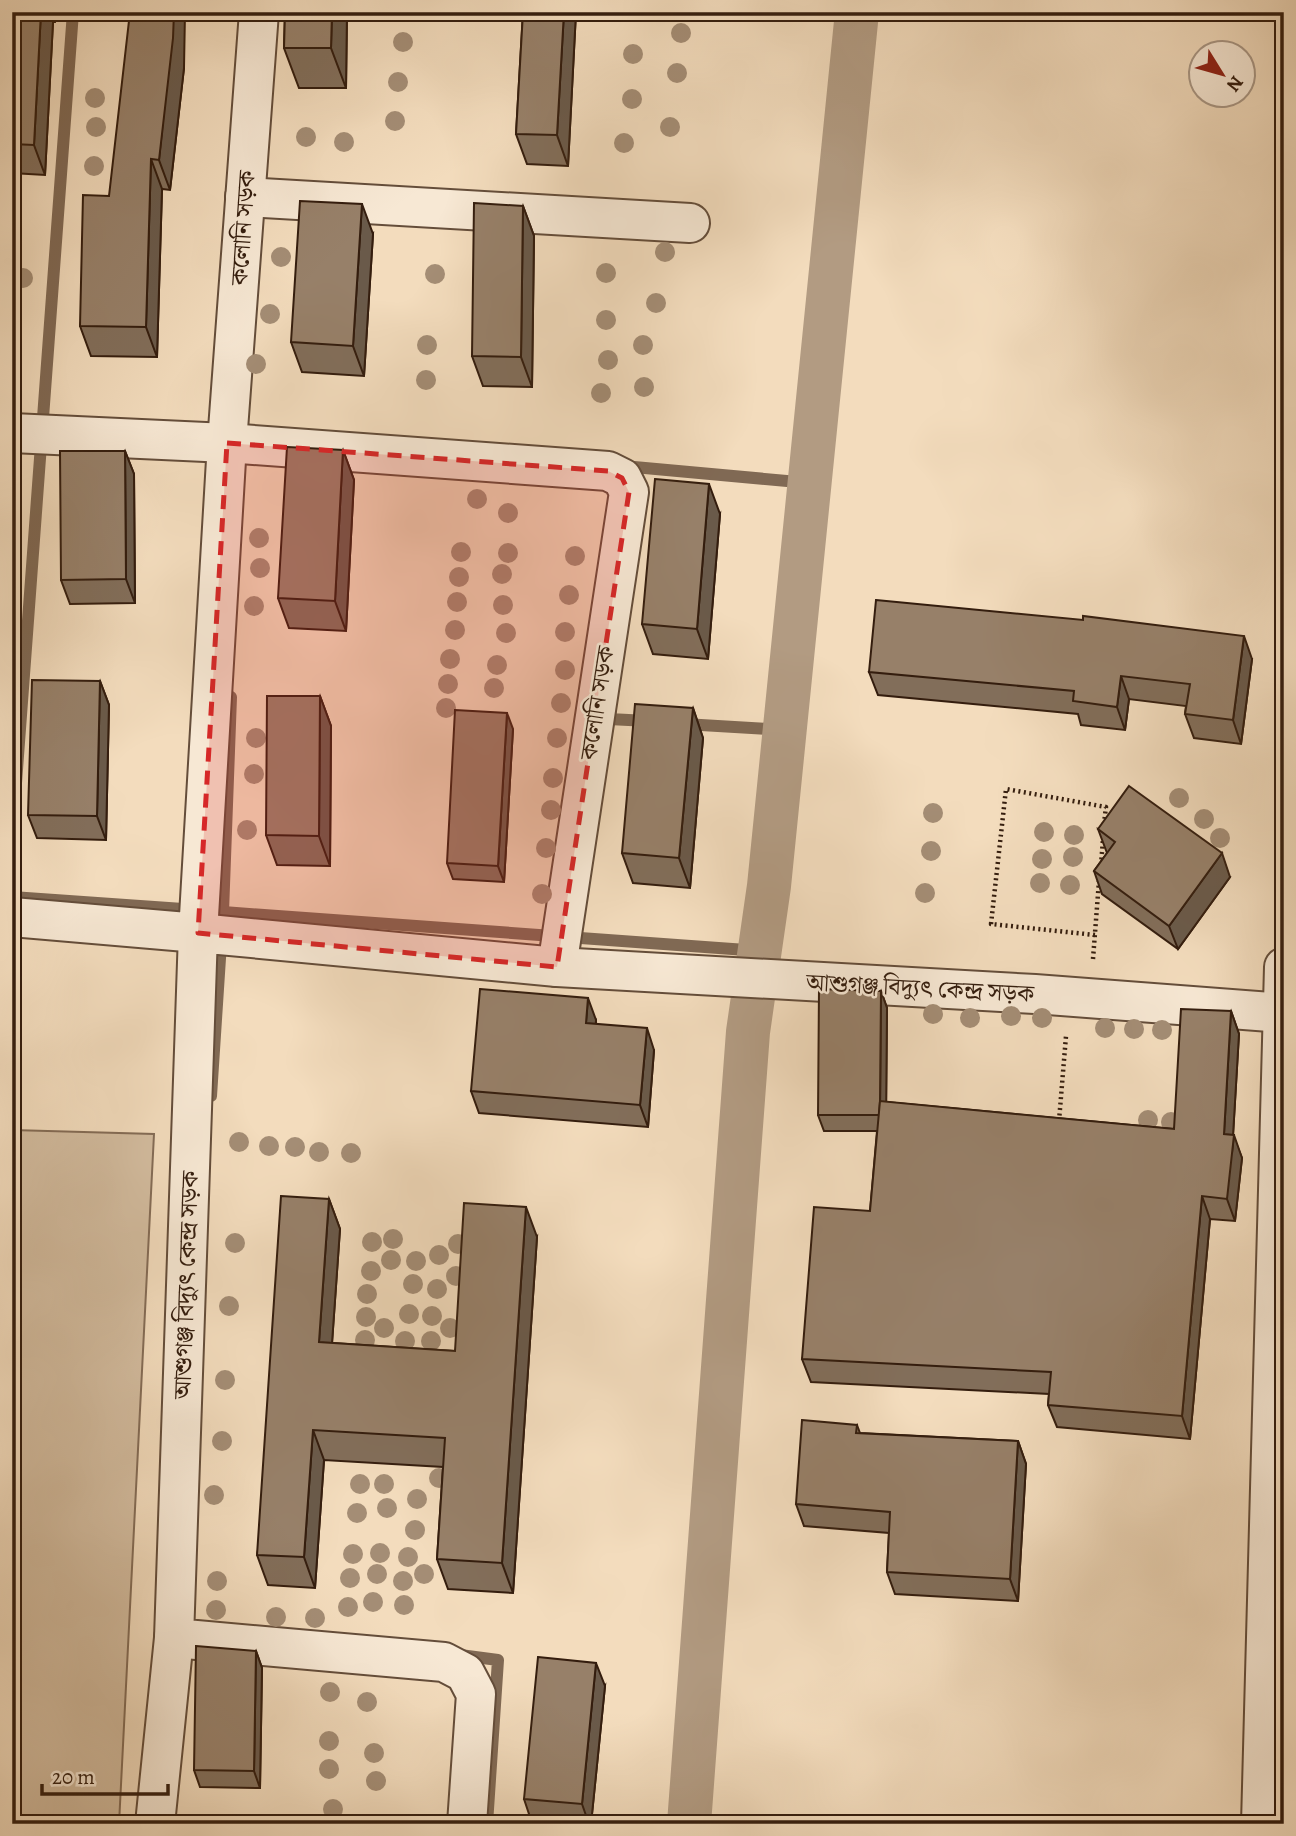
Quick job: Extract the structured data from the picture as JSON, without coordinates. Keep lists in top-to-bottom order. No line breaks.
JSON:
{"streets":{"street":["কলোনি সড়ক","আশুগঞ্জ বিদ্যুৎ কেন্দ্র সড়ক"]},"crossings":[["কলোনি সড়ক","আশুগঞ্জ বিদ্যুৎ কেন্দ্র সড়ক"]],"scale_bar":"20 m","north":"bottom right"}
